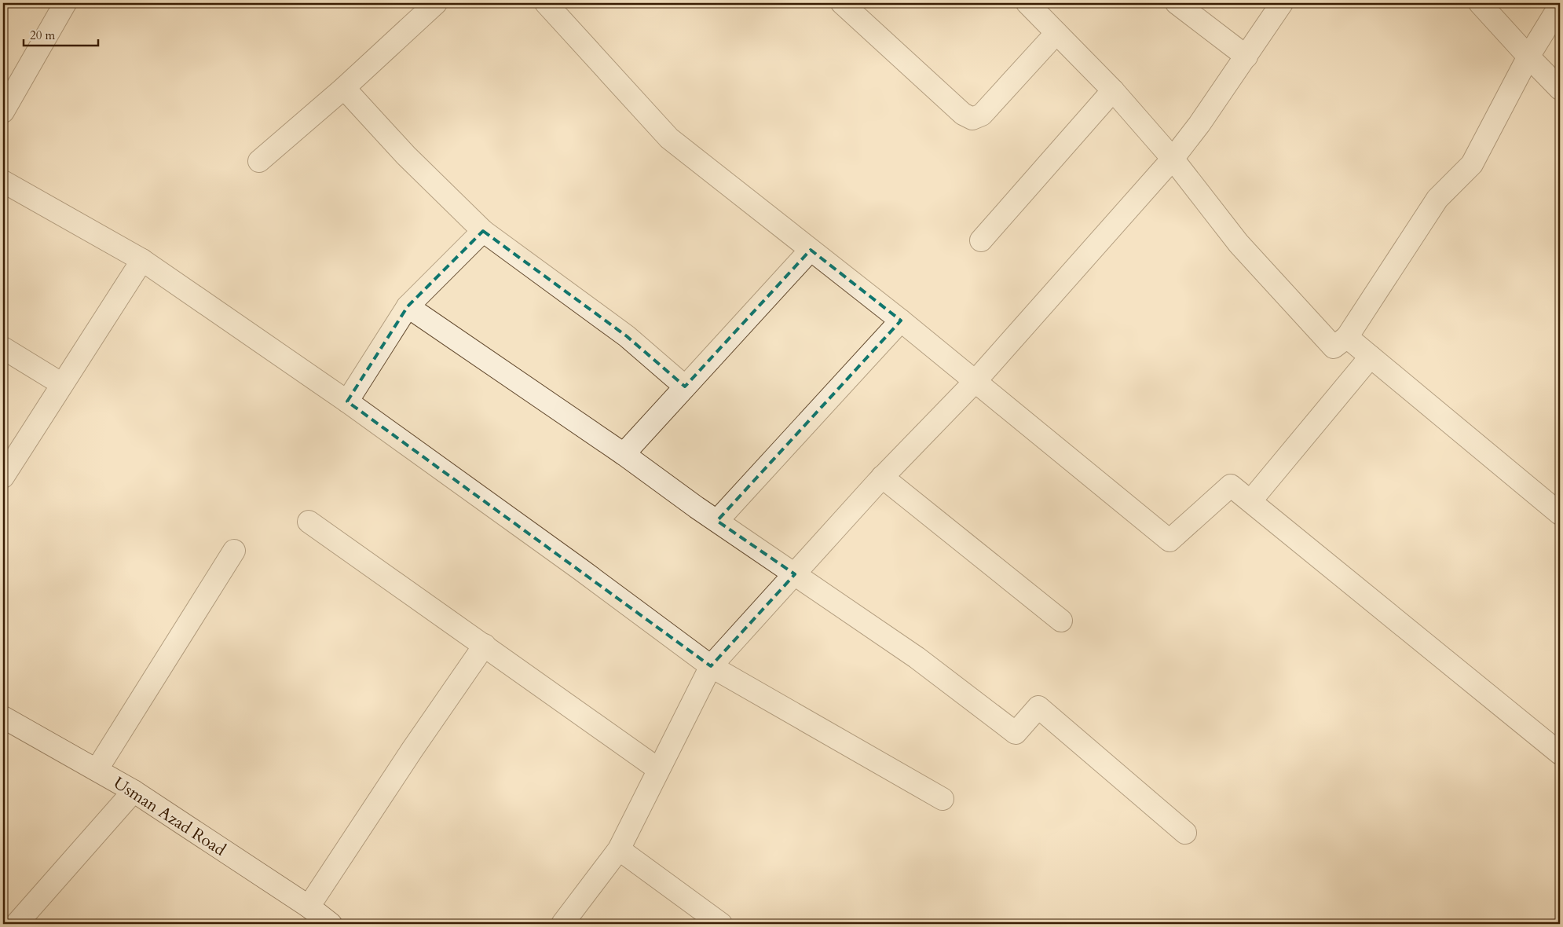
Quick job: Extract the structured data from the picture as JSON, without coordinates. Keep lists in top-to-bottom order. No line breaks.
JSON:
{"streets":{"street":["Usman Azad Road"]},"scale_bar":"20 m"}
